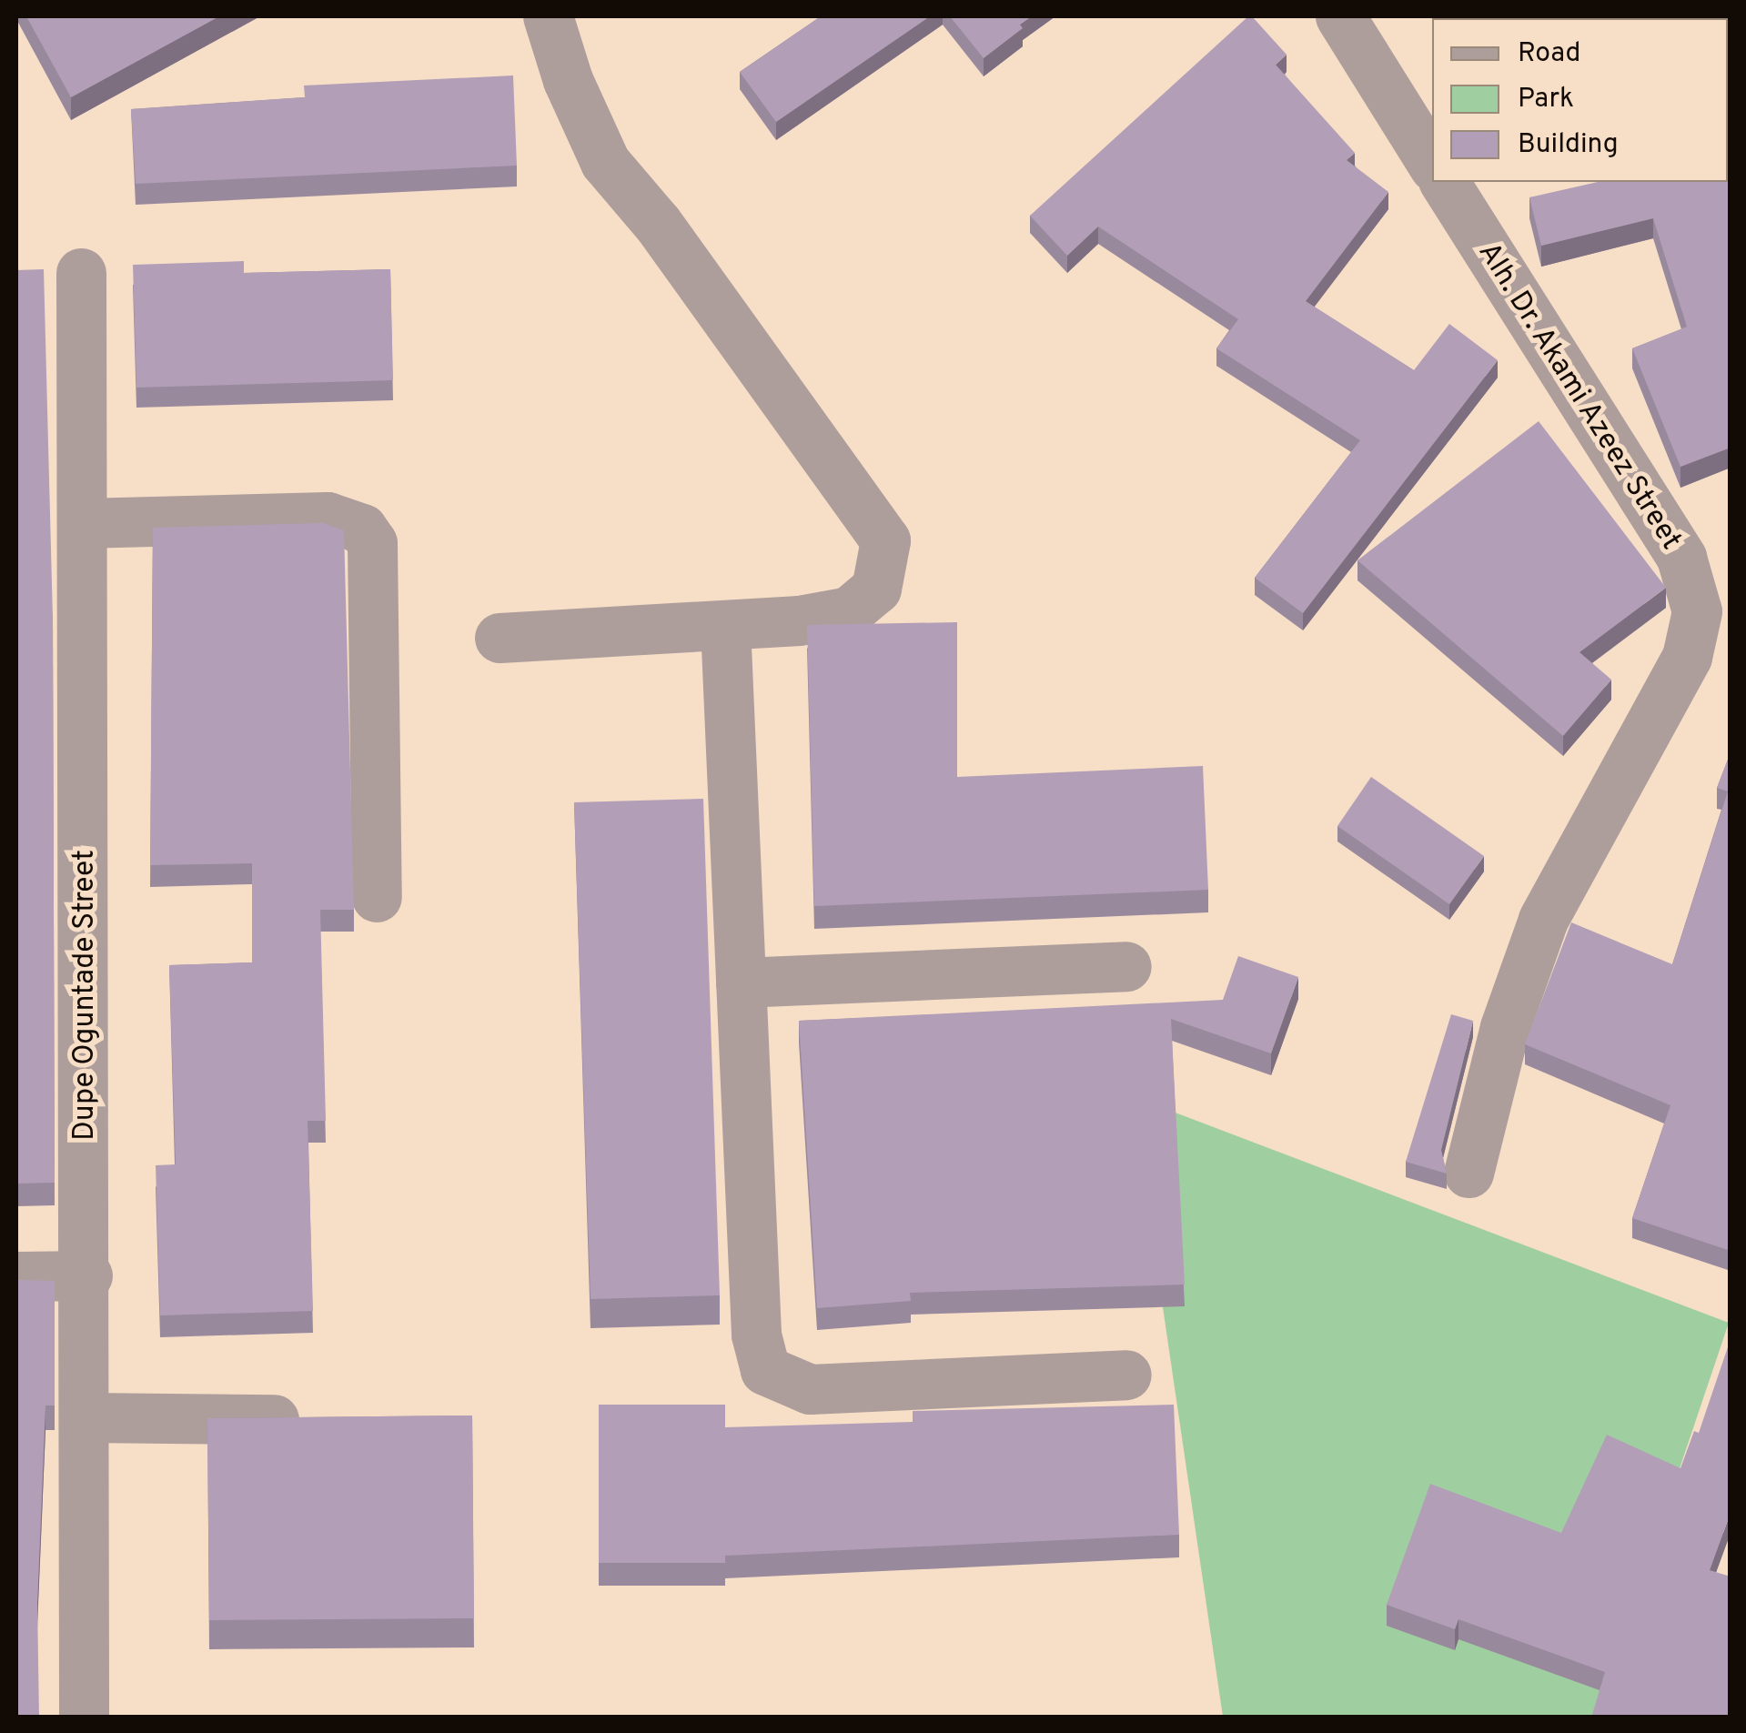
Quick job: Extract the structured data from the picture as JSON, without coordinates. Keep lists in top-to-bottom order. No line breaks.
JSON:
{"streets":{"street":["Alh. Dr. Akami Azeez Street","Dupe Oguntade Street"]},"legend":["Road","Park","Building"]}
